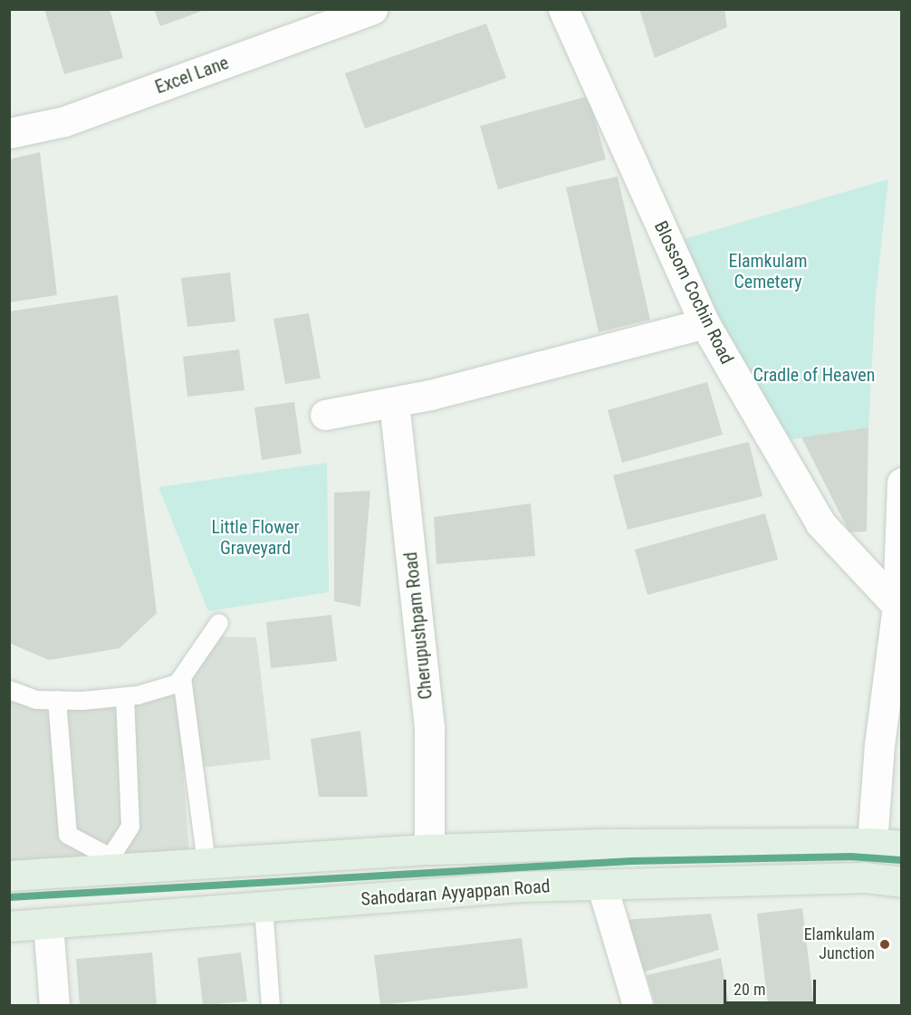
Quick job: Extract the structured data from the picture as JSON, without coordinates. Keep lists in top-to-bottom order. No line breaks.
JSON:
{"streets":{"main road":["Sahodaran Ayyappan Road"],"street":["Excel Lane","Blossom Cochin Road","Cherupushpam Road"]},"parks":["Elamkulam Cemetery","Cradle of Heaven","Little Flower Graveyard"],"places":["Elamkulam Junction"],"scale_bar":"20 m"}
